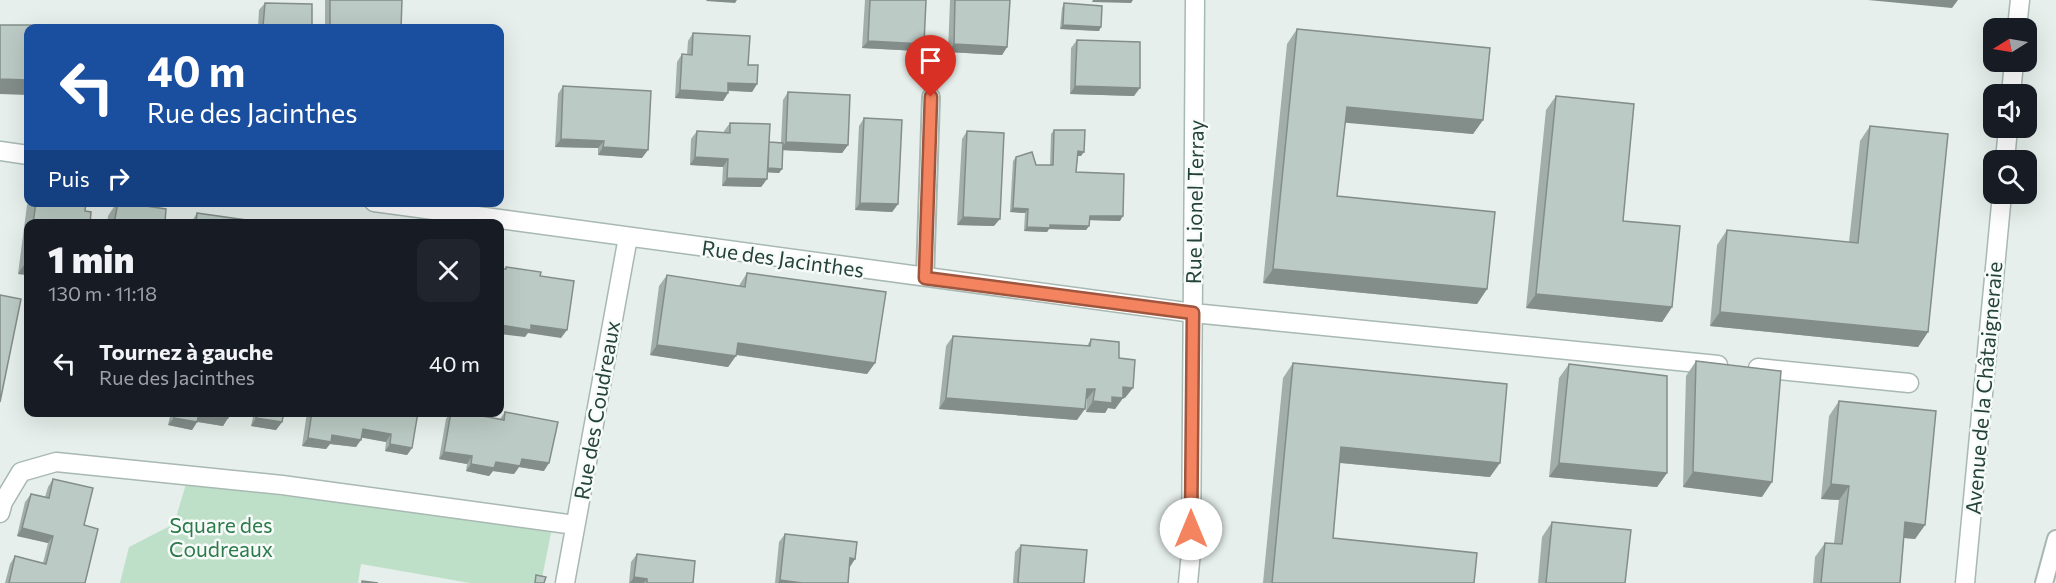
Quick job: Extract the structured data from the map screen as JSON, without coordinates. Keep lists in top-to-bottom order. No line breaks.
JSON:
{"streets":{"street":["Rue Lionel Terray","Rue des Jacinthes","Avenue de la Châtaigneraie","Rue des Coudreaux"]},"crossings":[["Rue Lionel Terray","Rue des Jacinthes"],["Rue des Jacinthes","Rue des Coudreaux"]],"parks":["Square des Coudreaux"],"north":"left","page":{"turn":["40 m","Rue des Jacinthes"],"then":"Puis","heading":["1 min","130 m · 11:18"],"list":[{"name":"Tournez à gauche","note":"Rue des Jacinthes","value":"40 m"}]}}
